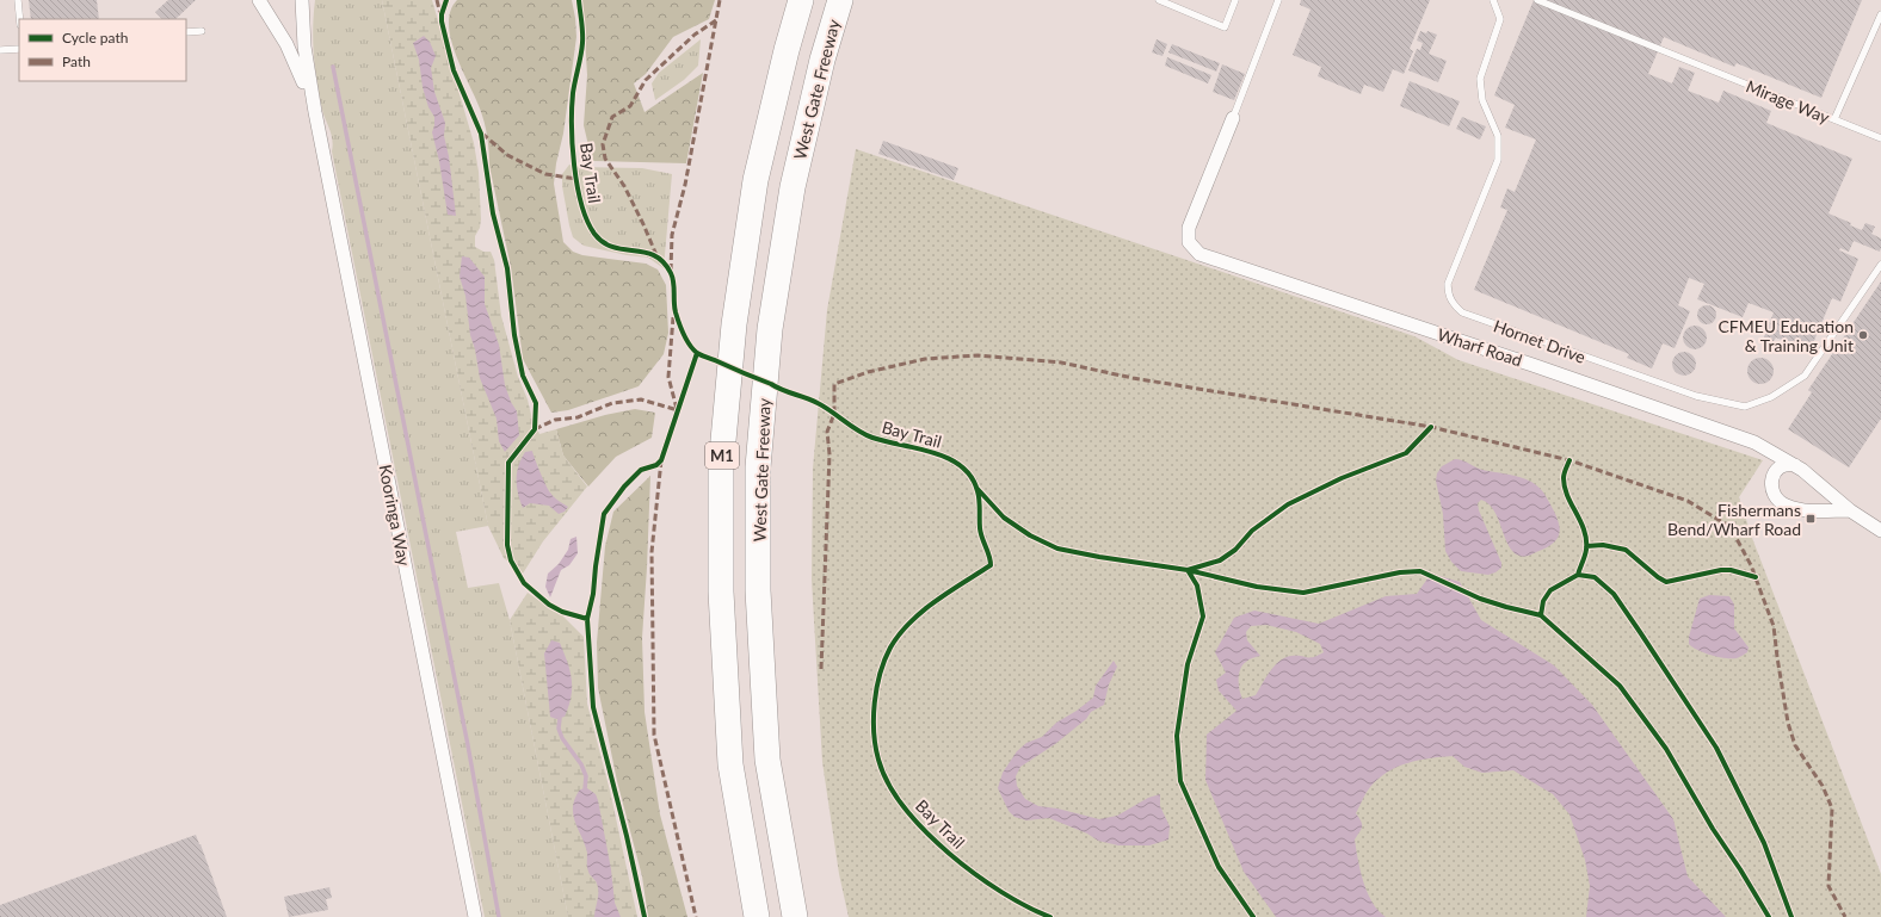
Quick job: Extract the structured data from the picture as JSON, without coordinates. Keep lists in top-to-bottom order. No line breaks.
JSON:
{"streets":{"highway":["West Gate Freeway","M1"],"street":["Wharf Road","Kooringa Way"],"lane":["Mirage Way","Hornet Drive"],"cycle path":["Bay Trail"]},"places":{"other":["CFMEU Education & Training Unit"],"transit":["Fishermans Bend/Wharf Road"]},"legend":["Cycle path","Path"]}
